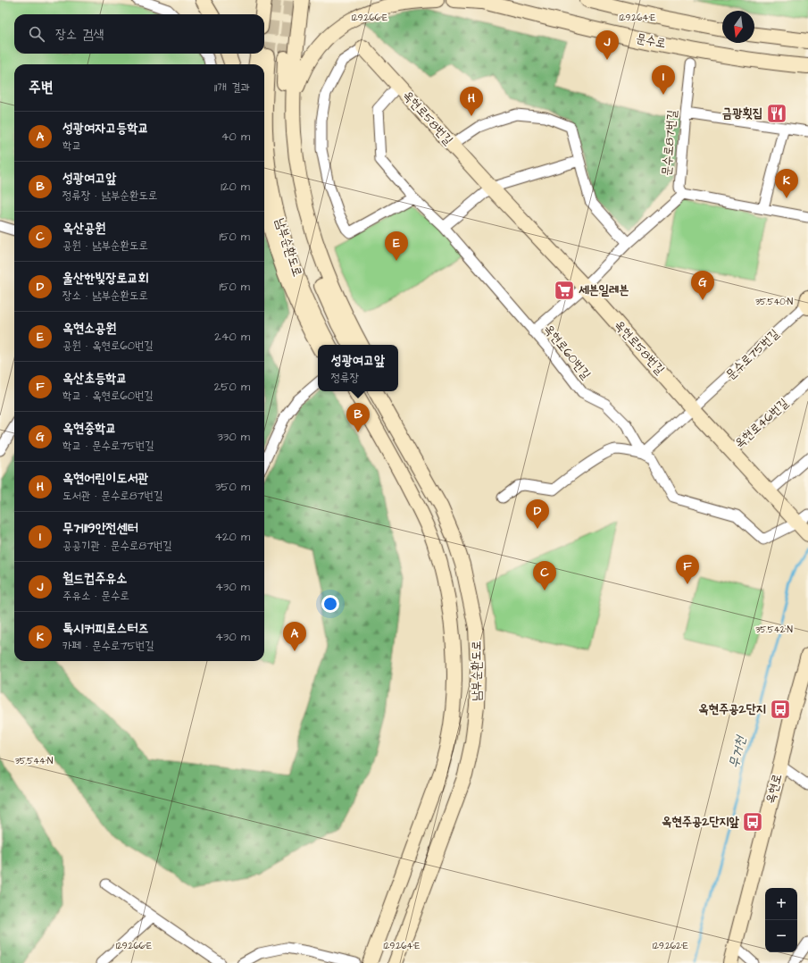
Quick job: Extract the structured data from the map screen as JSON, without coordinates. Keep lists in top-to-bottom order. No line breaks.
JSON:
{"streets":{"main road":["문수로","옥현로58번길","남부순환도로","옥현로"],"street":["문수로87번길","옥현로60번길","문수로75번길","옥현로46번길"]},"crossings":[["옥현로58번길","옥현로60번길"],["옥현로58번길","문수로75번길"],["옥현로58번길","옥현로46번길"]],"water":["무거천"],"places":{"restaurant":["금광횟집"],"supermarket":["세븐일레븐"],"bus stop":["옥현주공2단지","옥현주공2단지앞"]},"north":"bottom","page":{"search":"장소 검색","pins":["J","I","H","K","E","G","B","D","F","C","A"],"heading":["주변","11개 결과"],"list":[{"mark":"A","name":"성광여자고등학교","note":"학교","value":"40 m"},{"mark":"B","name":"성광여고앞","note":"정류장 · 남부순환도로","value":"120 m"},{"mark":"C","name":"옥산공원","note":"공원 · 남부순환도로","value":"150 m"},{"mark":"D","name":"울산한빛장로교회","note":"장소 · 남부순환도로","value":"150 m"},{"mark":"E","name":"옥현소공원","note":"공원 · 옥현로60번길","value":"240 m"},{"mark":"F","name":"옥산초등학교","note":"학교 · 옥현로60번길","value":"250 m"},{"mark":"G","name":"옥현중학교","note":"학교 · 문수로75번길","value":"330 m"},{"mark":"H","name":"옥현어린이도서관","note":"도서관 · 문수로87번길","value":"350 m"},{"mark":"I","name":"무거119안전센터","note":"공공기관 · 문수로87번길","value":"420 m"},{"mark":"J","name":"월드컵주유소","note":"주유소 · 문수로","value":"430 m"},{"mark":"K","name":"톡시커피로스터즈","note":"카페 · 문수로75번길","value":"430 m"}],"popup":["성광여고앞","정류장"],"map_buttons":["+","−"]},"coordinates":["129.266°E","129.264°E","35.540°N","35.542°N","35.544°N","129.262°E"]}
